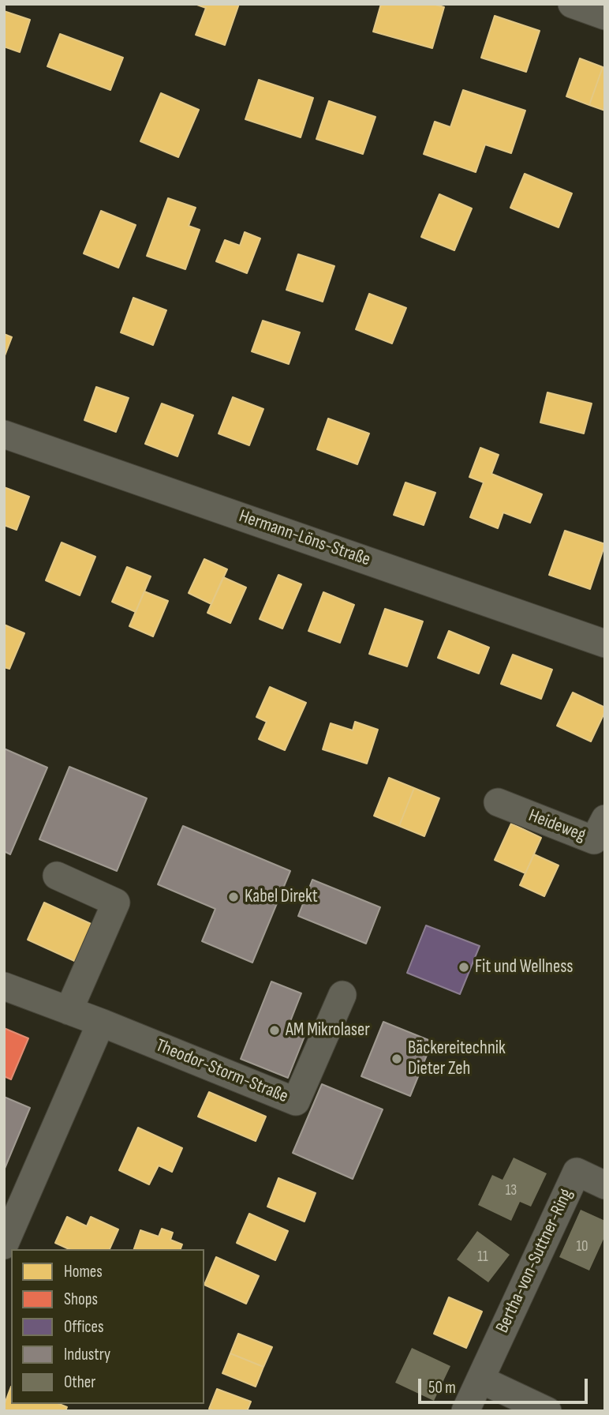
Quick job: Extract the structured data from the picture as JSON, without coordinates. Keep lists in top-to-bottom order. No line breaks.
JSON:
{"streets":{"street":["Hermann-Löns-Straße","Heideweg","Theodor-Storm-Straße","Bertha-von-Suttner-Ring"]},"places":["Kabel Direkt","Fit und Wellness","AM Mikrolaser","Bäckereitechnik Dieter Zeh"],"house_numbers":["13","10","11"],"legend":["Homes","Shops","Offices","Industry","Other"],"scale_bar":"50 m"}
